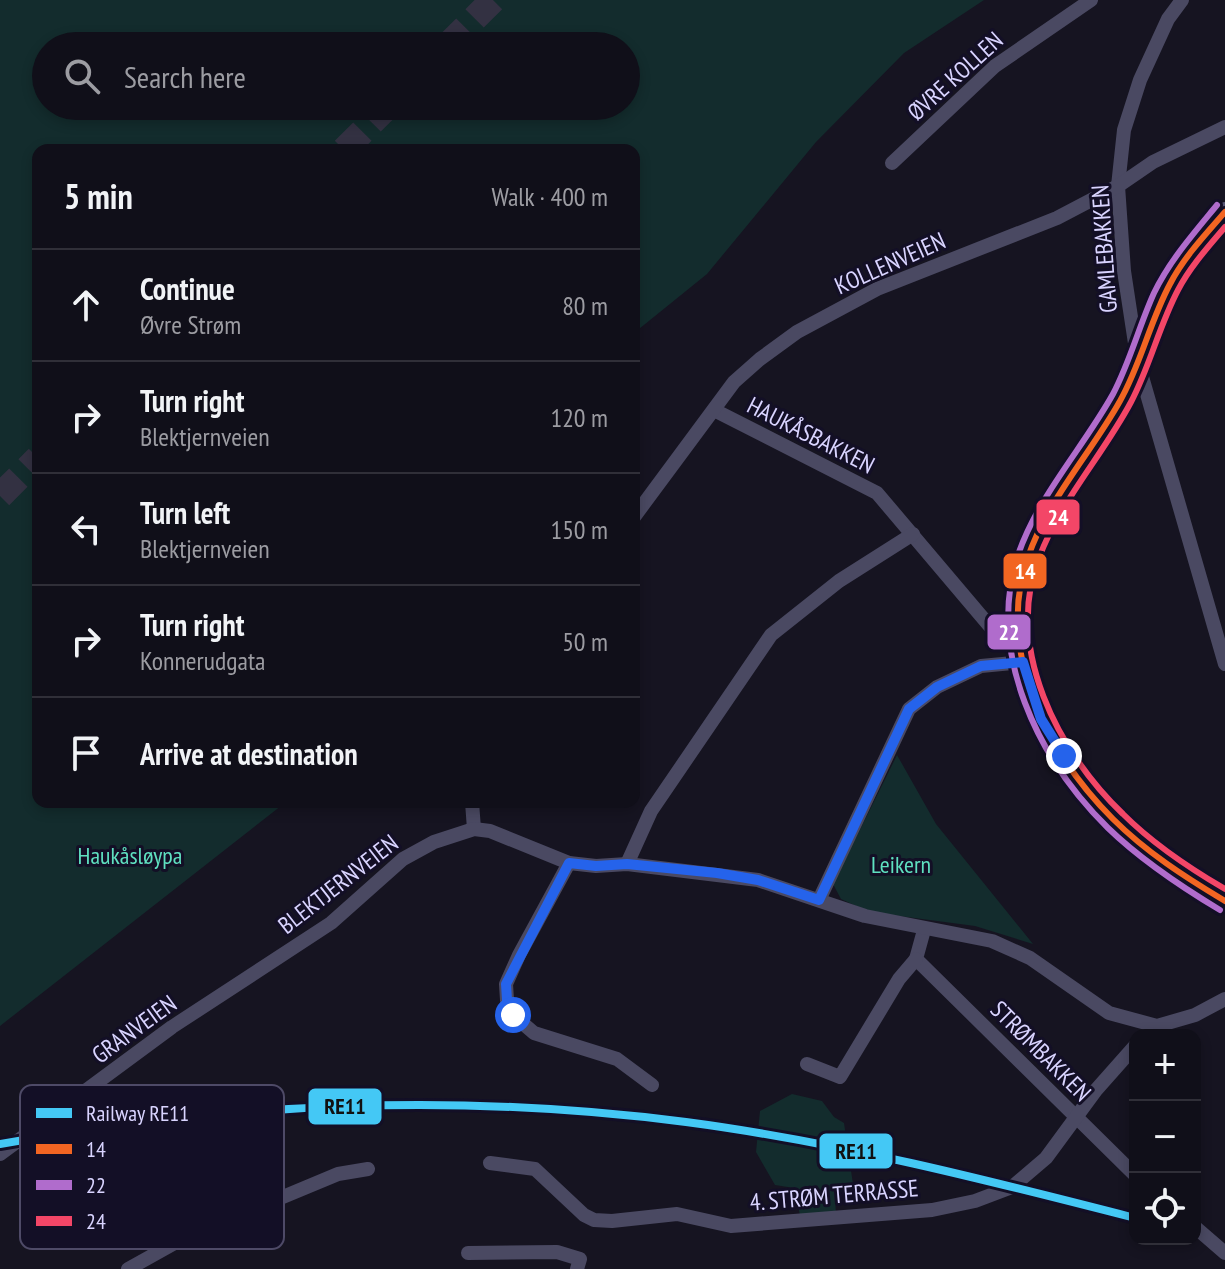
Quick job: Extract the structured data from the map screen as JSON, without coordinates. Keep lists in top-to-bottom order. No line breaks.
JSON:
{"streets":{"street":["ØVRE KOLLEN","GAMLEBAKKEN","KOLLENVEIEN","HAUKÅSBAKKEN","BLEKTJERNVEIEN","GRANVEIEN","STRØMBAKKEN","4. STRØM TERRASSE"]},"crossings":[["GAMLEBAKKEN","KOLLENVEIEN"],["KOLLENVEIEN","HAUKÅSBAKKEN"],["BLEKTJERNVEIEN","GRANVEIEN"],["STRØMBAKKEN","4. STRØM TERRASSE"]],"parks":["Haukåsløypa","Leikern"],"lines":["transit line 22","transit line 14","transit line 24","rail line RE11"],"legend":["Railway RE11","14","22","24"],"page":{"search":"Search here","heading":["5 min","Walk · 400 m"],"list":[["Continue","Øvre Strøm","80 m"],["Turn right","Blektjernveien","120 m"],["Turn left","Blektjernveien","150 m"],["Turn right","Konnerudgata","50 m"],"Arrive at destination"],"map_buttons":["+","−"]}}
